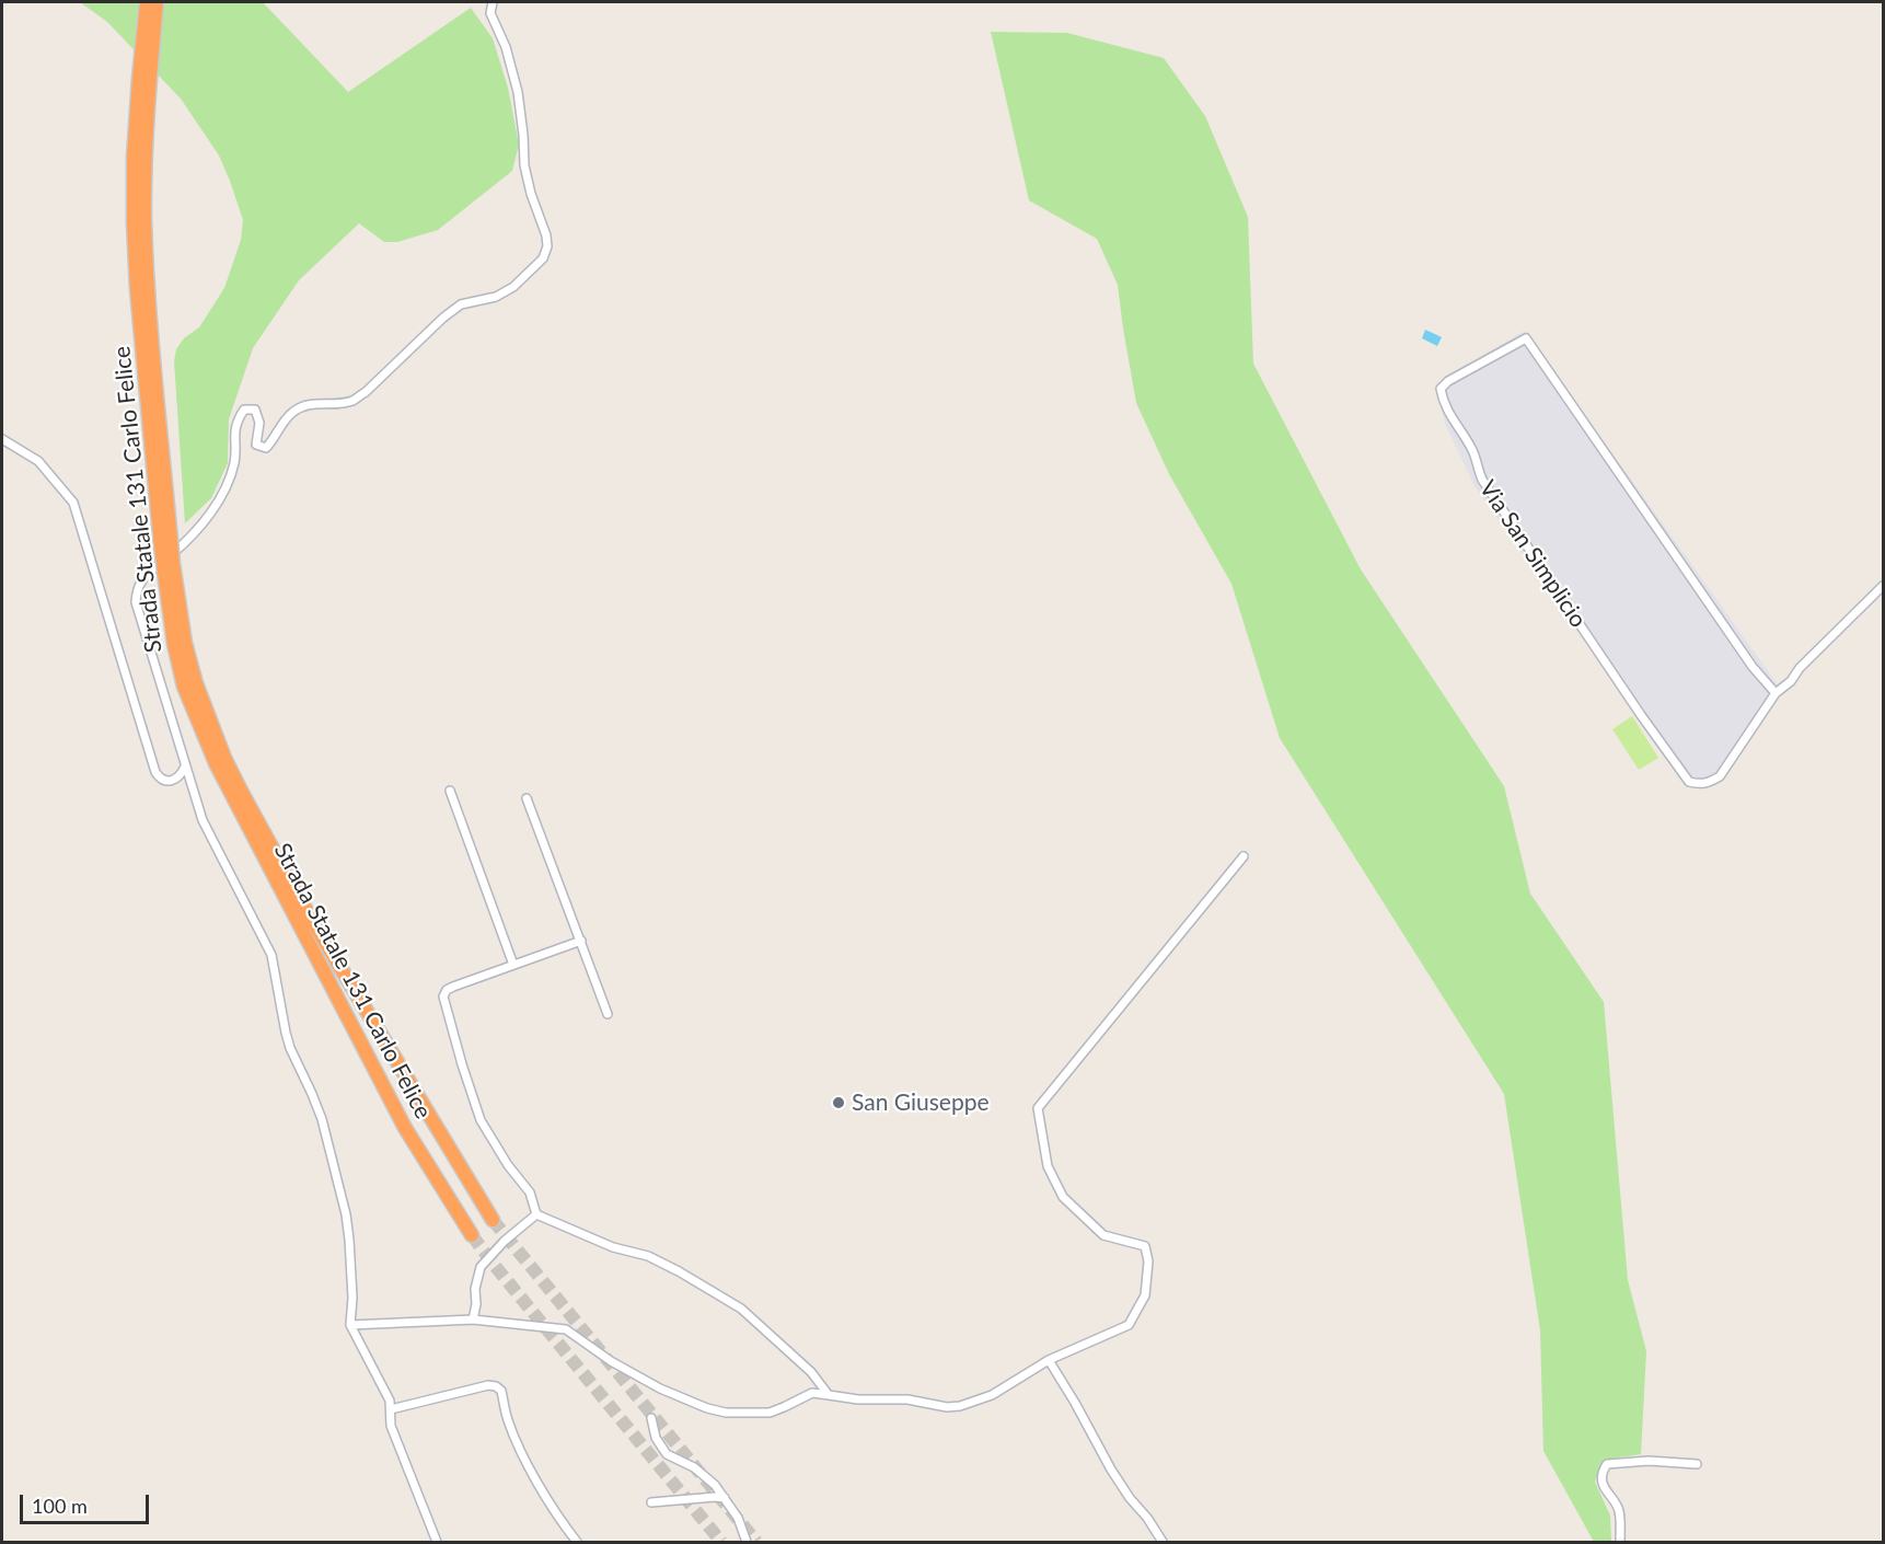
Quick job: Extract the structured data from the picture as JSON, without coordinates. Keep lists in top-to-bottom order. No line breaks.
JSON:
{"streets":{"highway":["Strada Statale 131 Carlo Felice"],"street":["Via San Simplicio"]},"places":["San Giuseppe"],"scale_bar":"100 m"}
